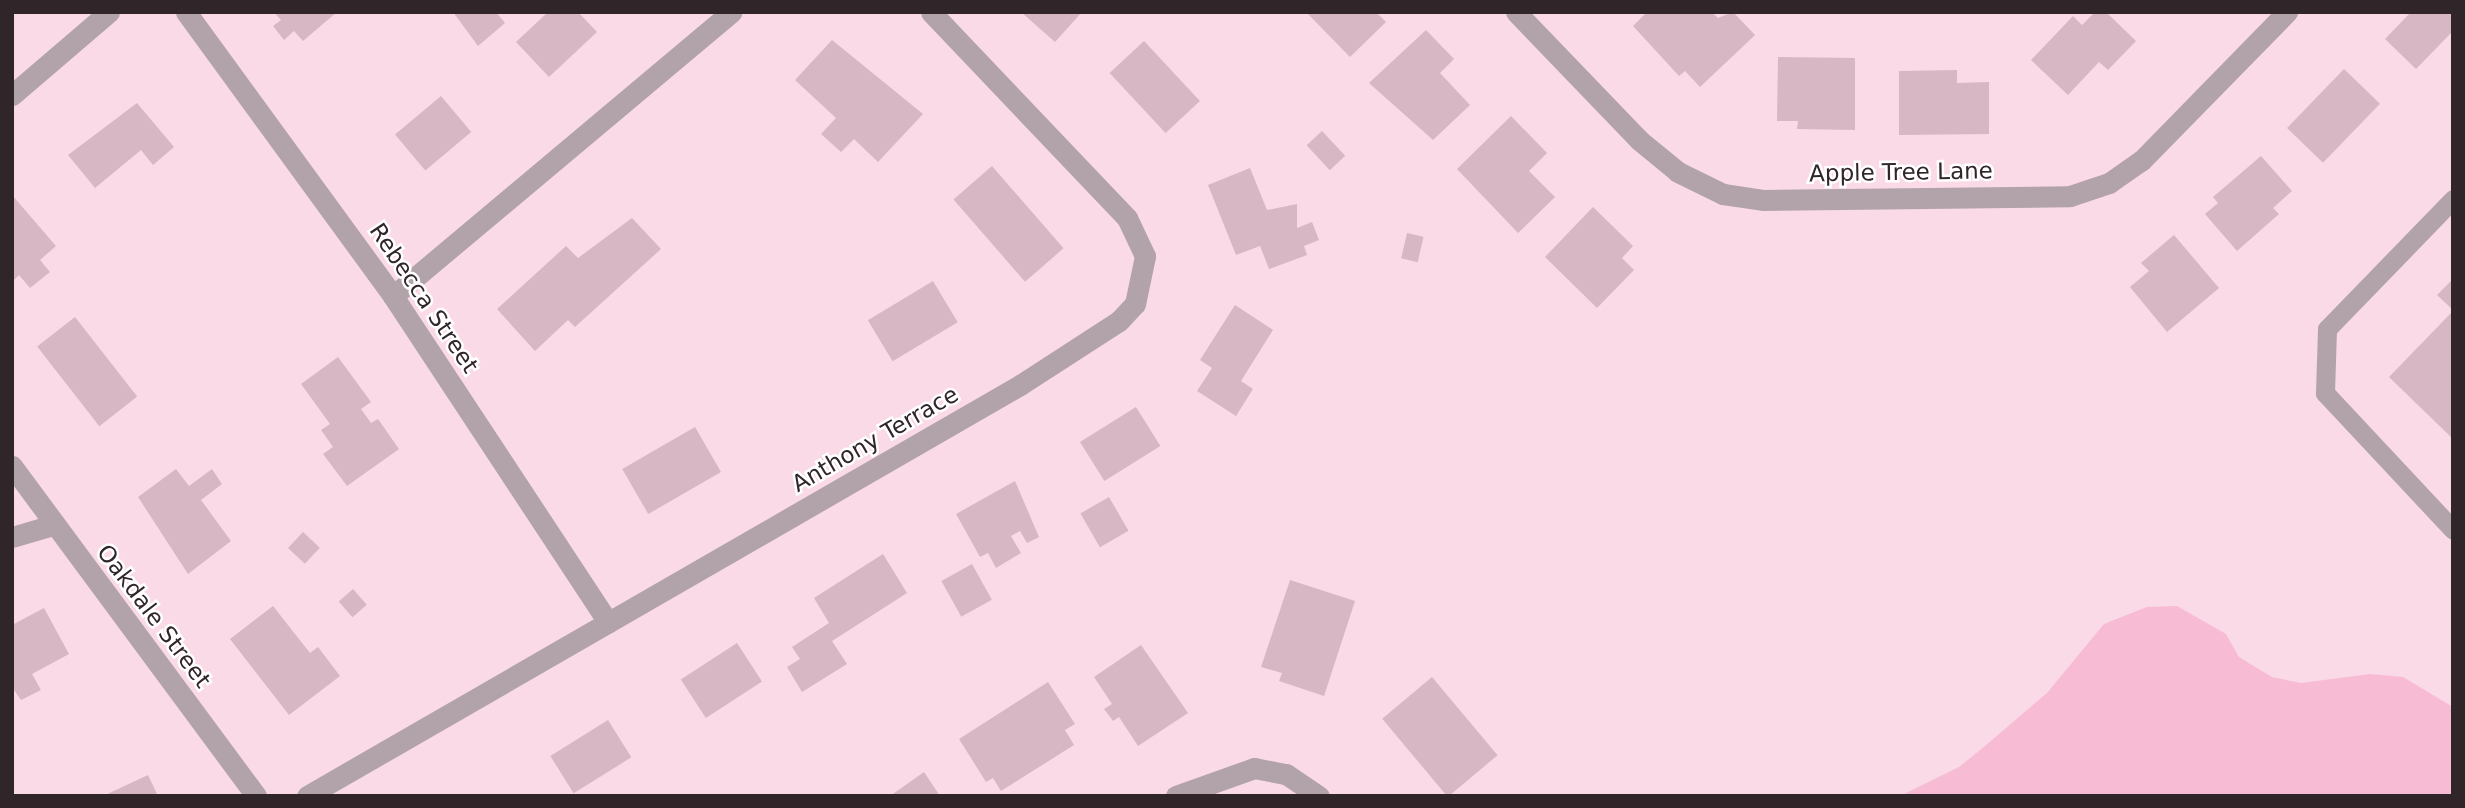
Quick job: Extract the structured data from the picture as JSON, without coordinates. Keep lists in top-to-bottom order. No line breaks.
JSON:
{"streets":{"street":["Apple Tree Lane","Rebecca Street","Anthony Terrace","Oakdale Street"]},"crossings":[["Rebecca Street","Anthony Terrace"]]}
